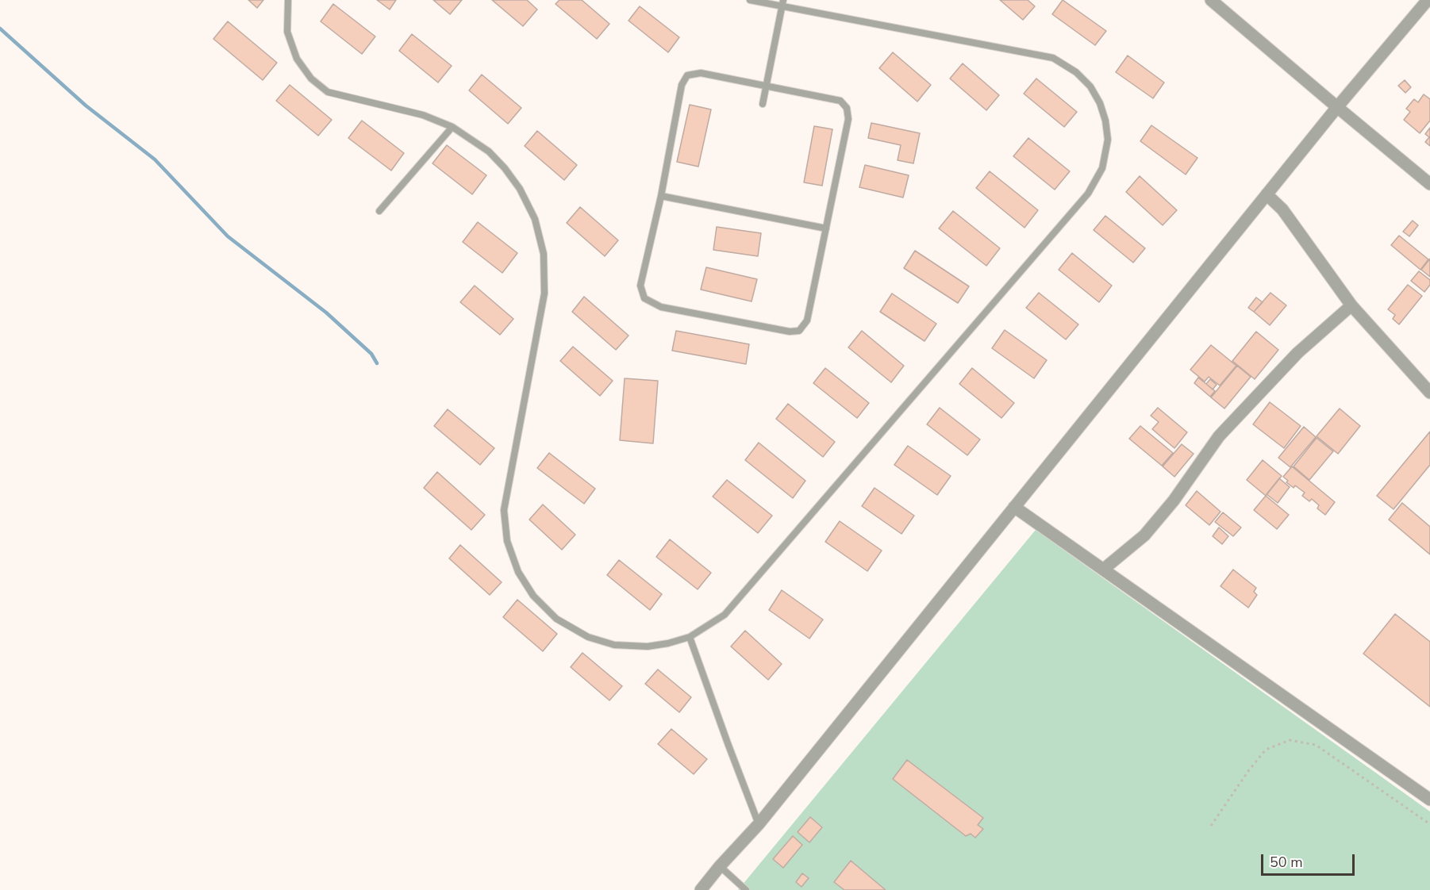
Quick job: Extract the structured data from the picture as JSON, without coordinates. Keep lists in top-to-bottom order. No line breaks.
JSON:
{"scale_bar":"50 m"}
